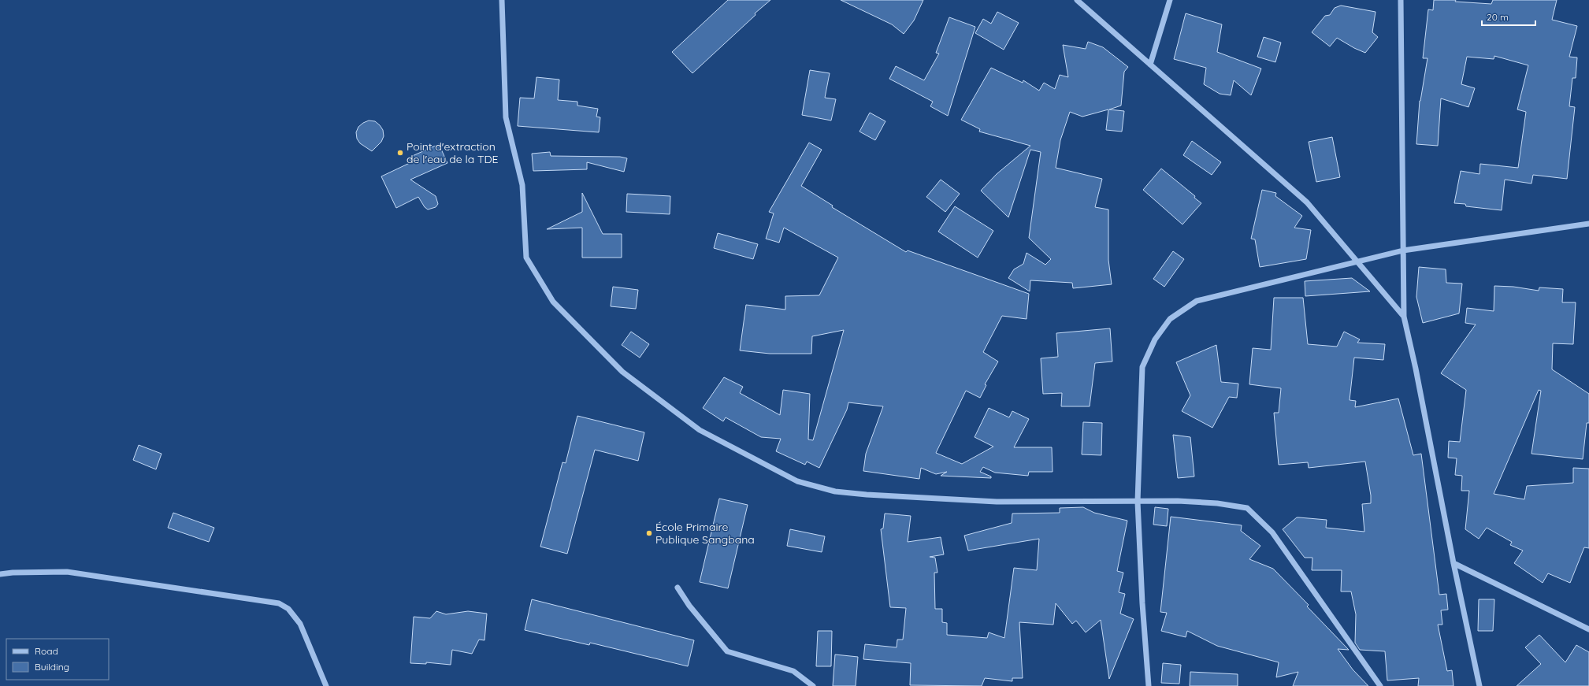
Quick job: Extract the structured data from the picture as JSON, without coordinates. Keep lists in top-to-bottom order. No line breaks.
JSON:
{"places":["Point d'extraction de l'eau de la TDE","École Primaire Publique Sangbana"],"legend":["Road","Building"],"scale_bar":"20 m"}
